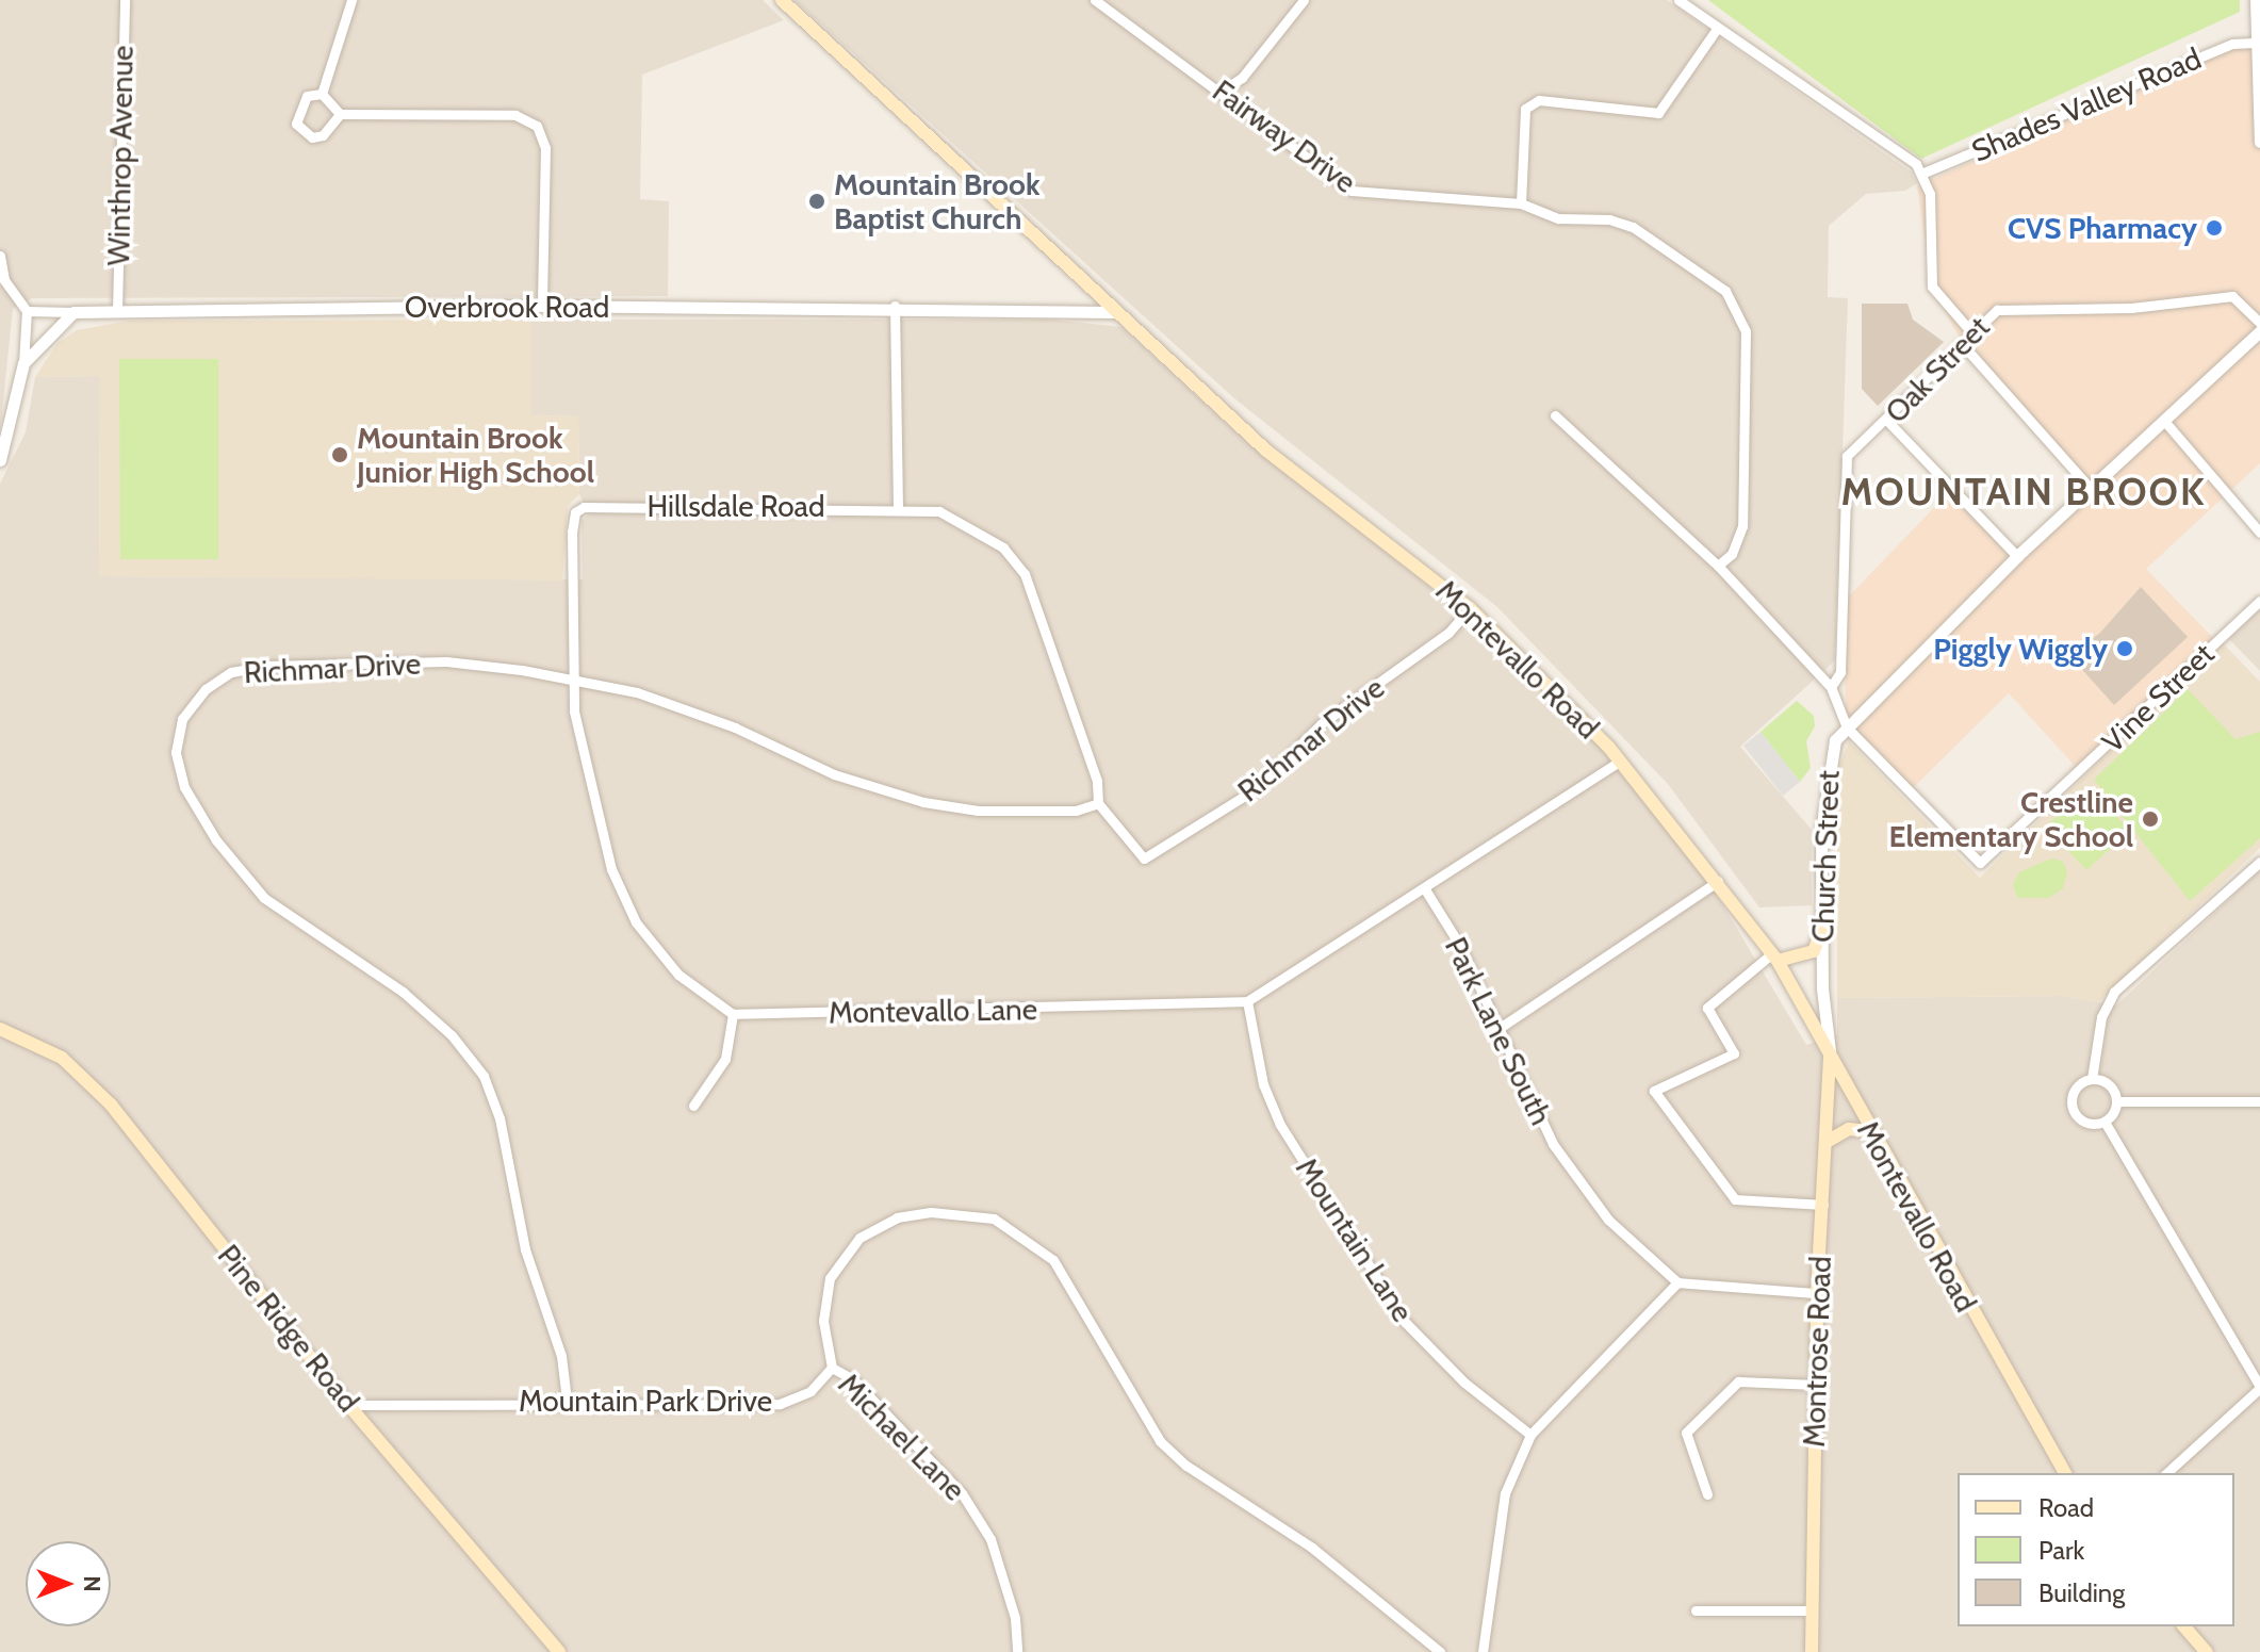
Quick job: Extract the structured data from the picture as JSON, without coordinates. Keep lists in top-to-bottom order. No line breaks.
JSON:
{"streets":{"main road":["Montevallo Road","Pine Ridge Road","Montrose Road"],"street":["Shades Valley Road","Fairway Drive","Winthrop Avenue","Overbrook Road","Oak Street","Hillsdale Road","Richmar Drive","Vine Street","Church Street","Montevallo Lane","Park Lane South","Mountain Lane","Mountain Park Drive","Michael Lane"]},"crossings":[["Winthrop Avenue","Overbrook Road"],["Overbrook Road","Montevallo Road"],["Hillsdale Road","Richmar Drive"],["Montevallo Road","Richmar Drive"],["Montevallo Road","Church Street"],["Montevallo Road","Montrose Road"],["Richmar Drive","Mountain Park Drive"],["Vine Street","Church Street"],["Church Street","Montrose Road"],["Montevallo Lane","Mountain Lane"],["Pine Ridge Road","Mountain Park Drive"],["Mountain Park Drive","Michael Lane"]],"districts":["MOUNTAIN BROOK"],"places":["Mountain Brook Baptist Church","CVS Pharmacy","Mountain Brook Junior High School","Piggly Wiggly","Crestline Elementary School"],"legend":["Road","Park","Building"],"north":"right"}
